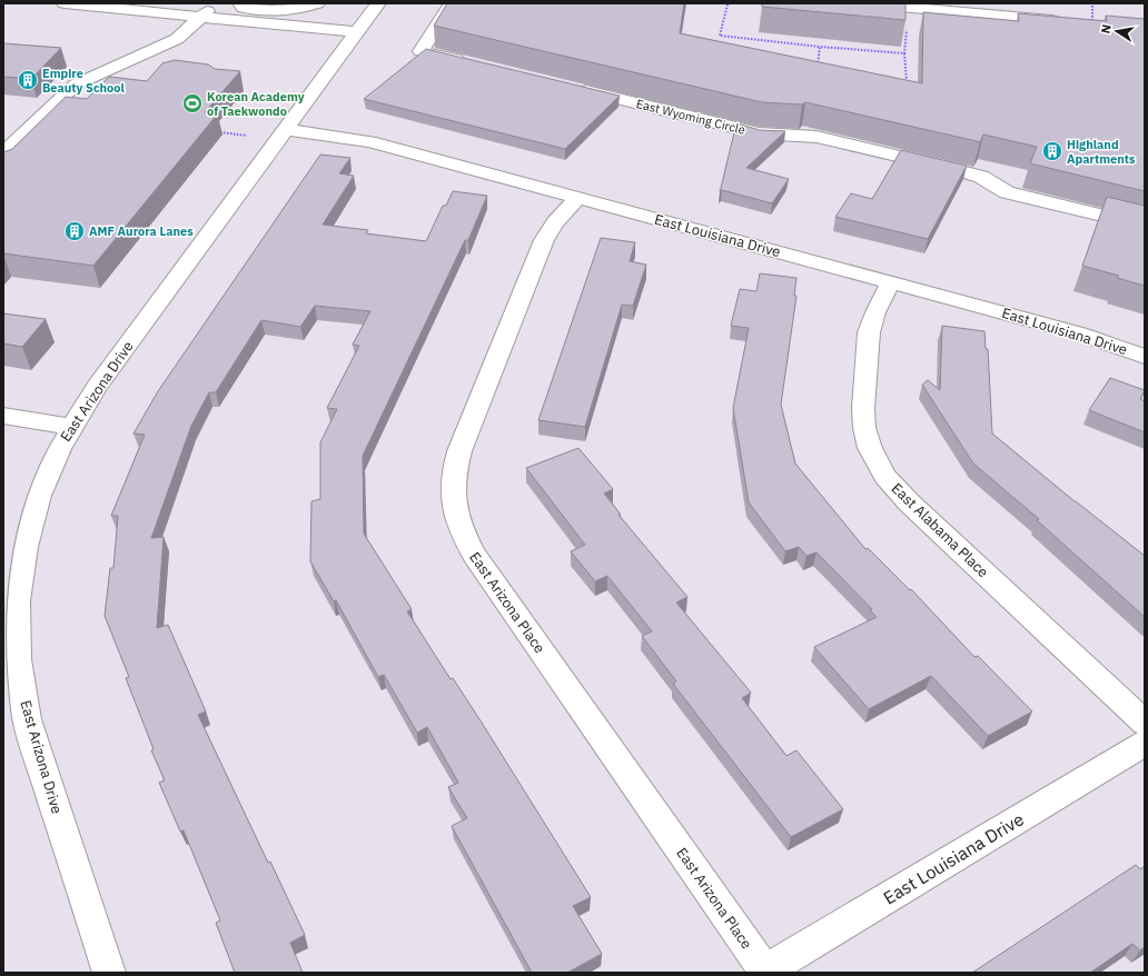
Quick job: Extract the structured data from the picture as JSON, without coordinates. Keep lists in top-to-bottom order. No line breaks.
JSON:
{"streets":{"street":["East Wyoming Circle","East Louisiana Drive","East Arizona Drive","East Alabama Place","East Arizona Place"]},"crossings":[["East Louisiana Drive","East Arizona Drive"],["East Louisiana Drive","East Alabama Place"],["East Louisiana Drive","East Arizona Place"]],"places":{"building":["Empire Beauty School","Highland Apartments","AMF Aurora Lanes"],"sports":["Korean Academy of Taekwondo"]},"north":"left"}
